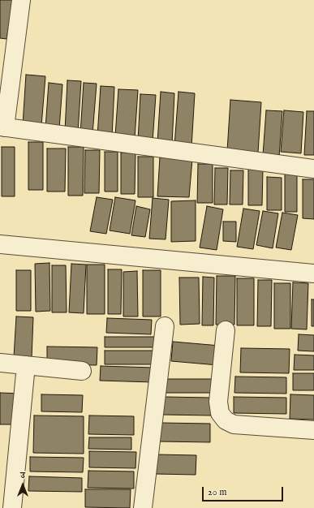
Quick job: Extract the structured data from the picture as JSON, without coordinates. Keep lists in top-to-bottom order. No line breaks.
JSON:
{"scale_bar":"20 m","north":"top"}
